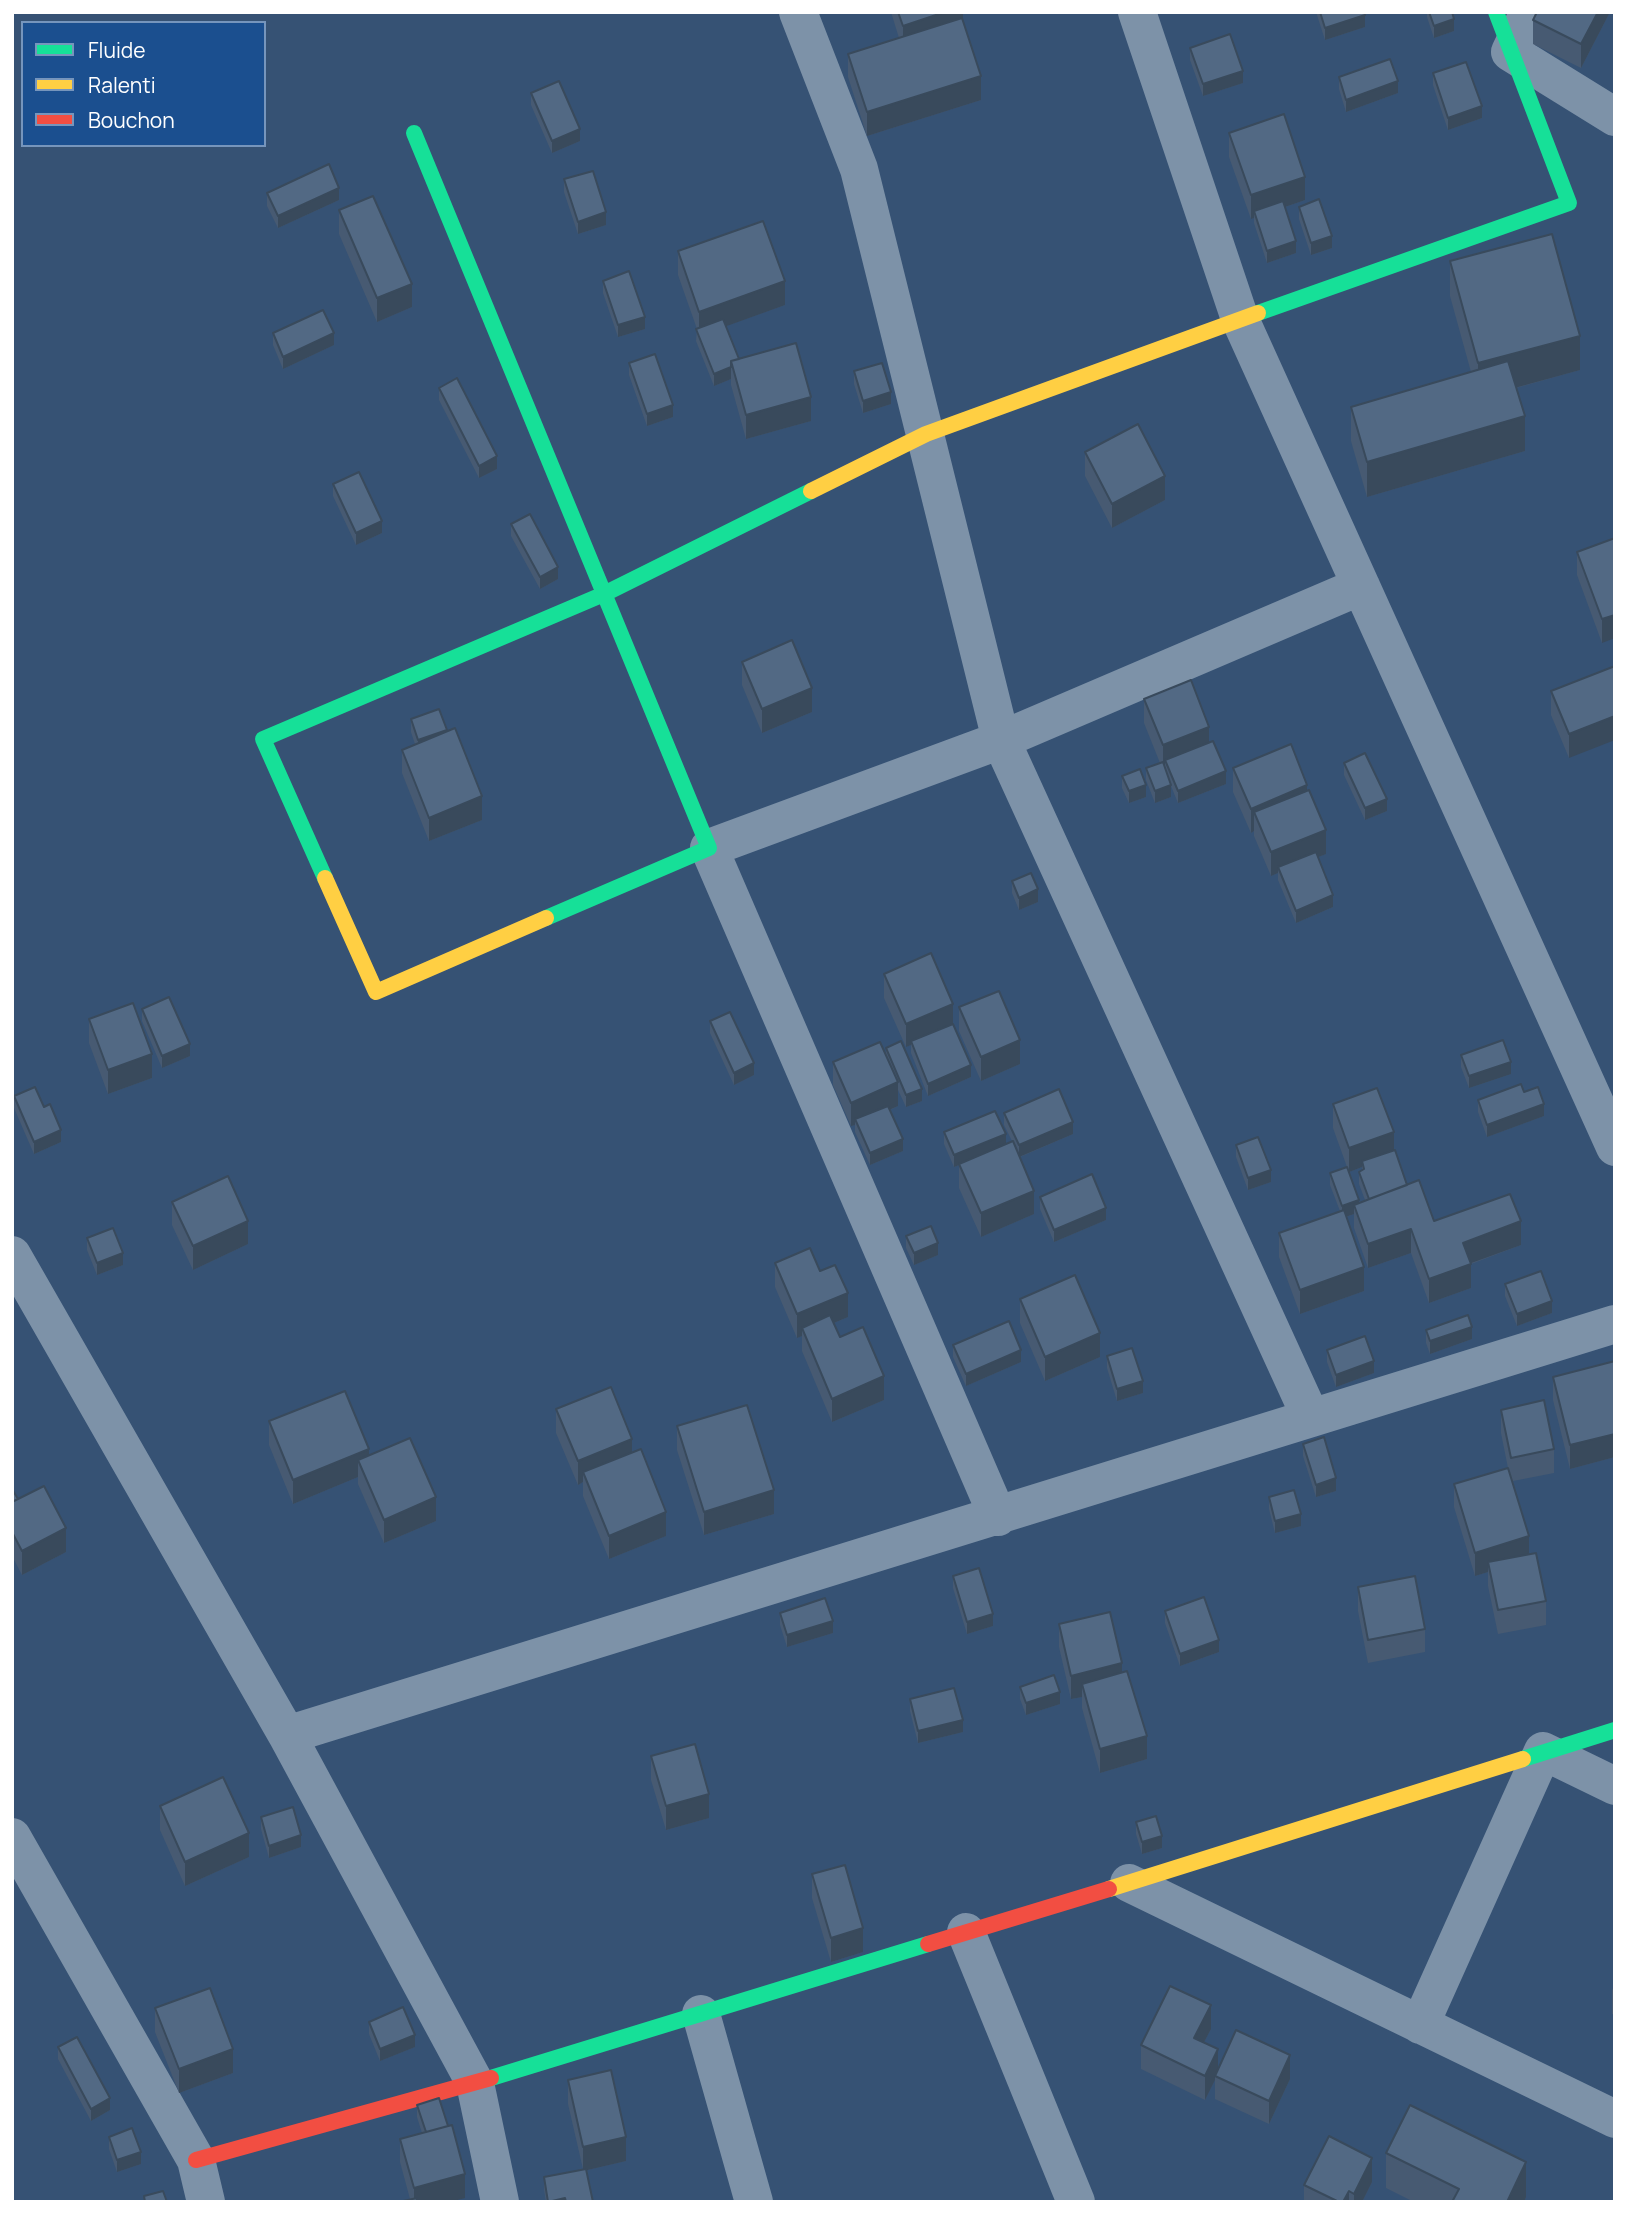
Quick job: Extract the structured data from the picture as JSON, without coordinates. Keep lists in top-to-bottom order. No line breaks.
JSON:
{"legend":["Fluide","Ralenti","Bouchon"]}
